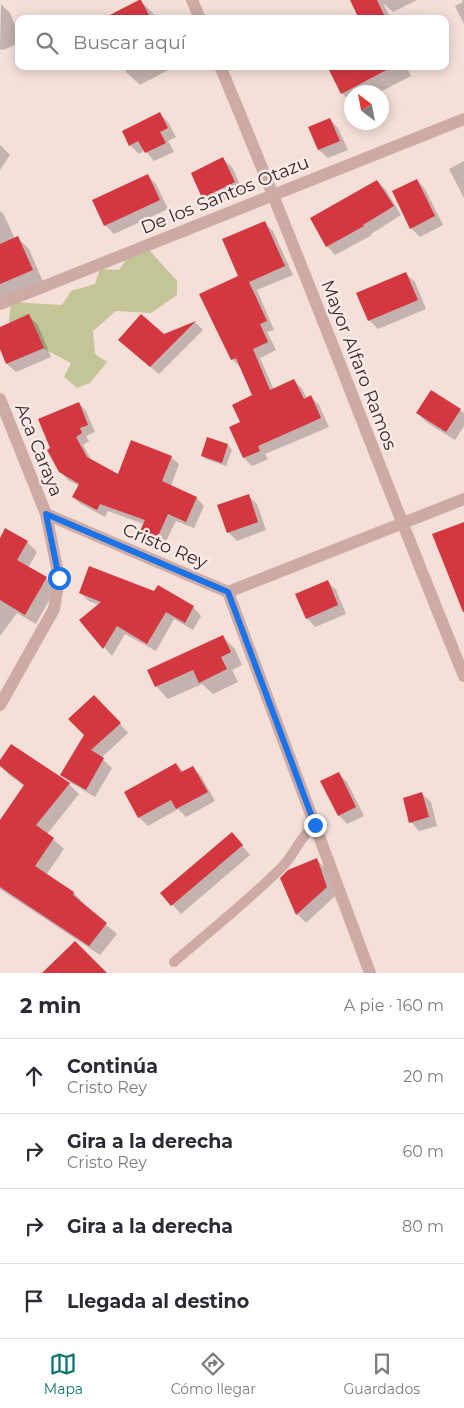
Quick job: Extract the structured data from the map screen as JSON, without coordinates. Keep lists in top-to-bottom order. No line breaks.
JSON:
{"streets":{"street":["De los Santos Otazu","Mayor Alfaro Ramos","Aca Caraya","Cristo Rey"]},"crossings":[["De los Santos Otazu","Mayor Alfaro Ramos"],["Aca Caraya","Cristo Rey"]],"north":"top left","page":{"search":"Buscar aquí","heading":["2 min","A pie · 160 m"],"list":[["Continúa","Cristo Rey","20 m"],["Gira a la derecha","Cristo Rey","60 m"],["Gira a la derecha","80 m"],"Llegada al destino"],"nav":["Mapa","Cómo llegar","Guardados"]}}
